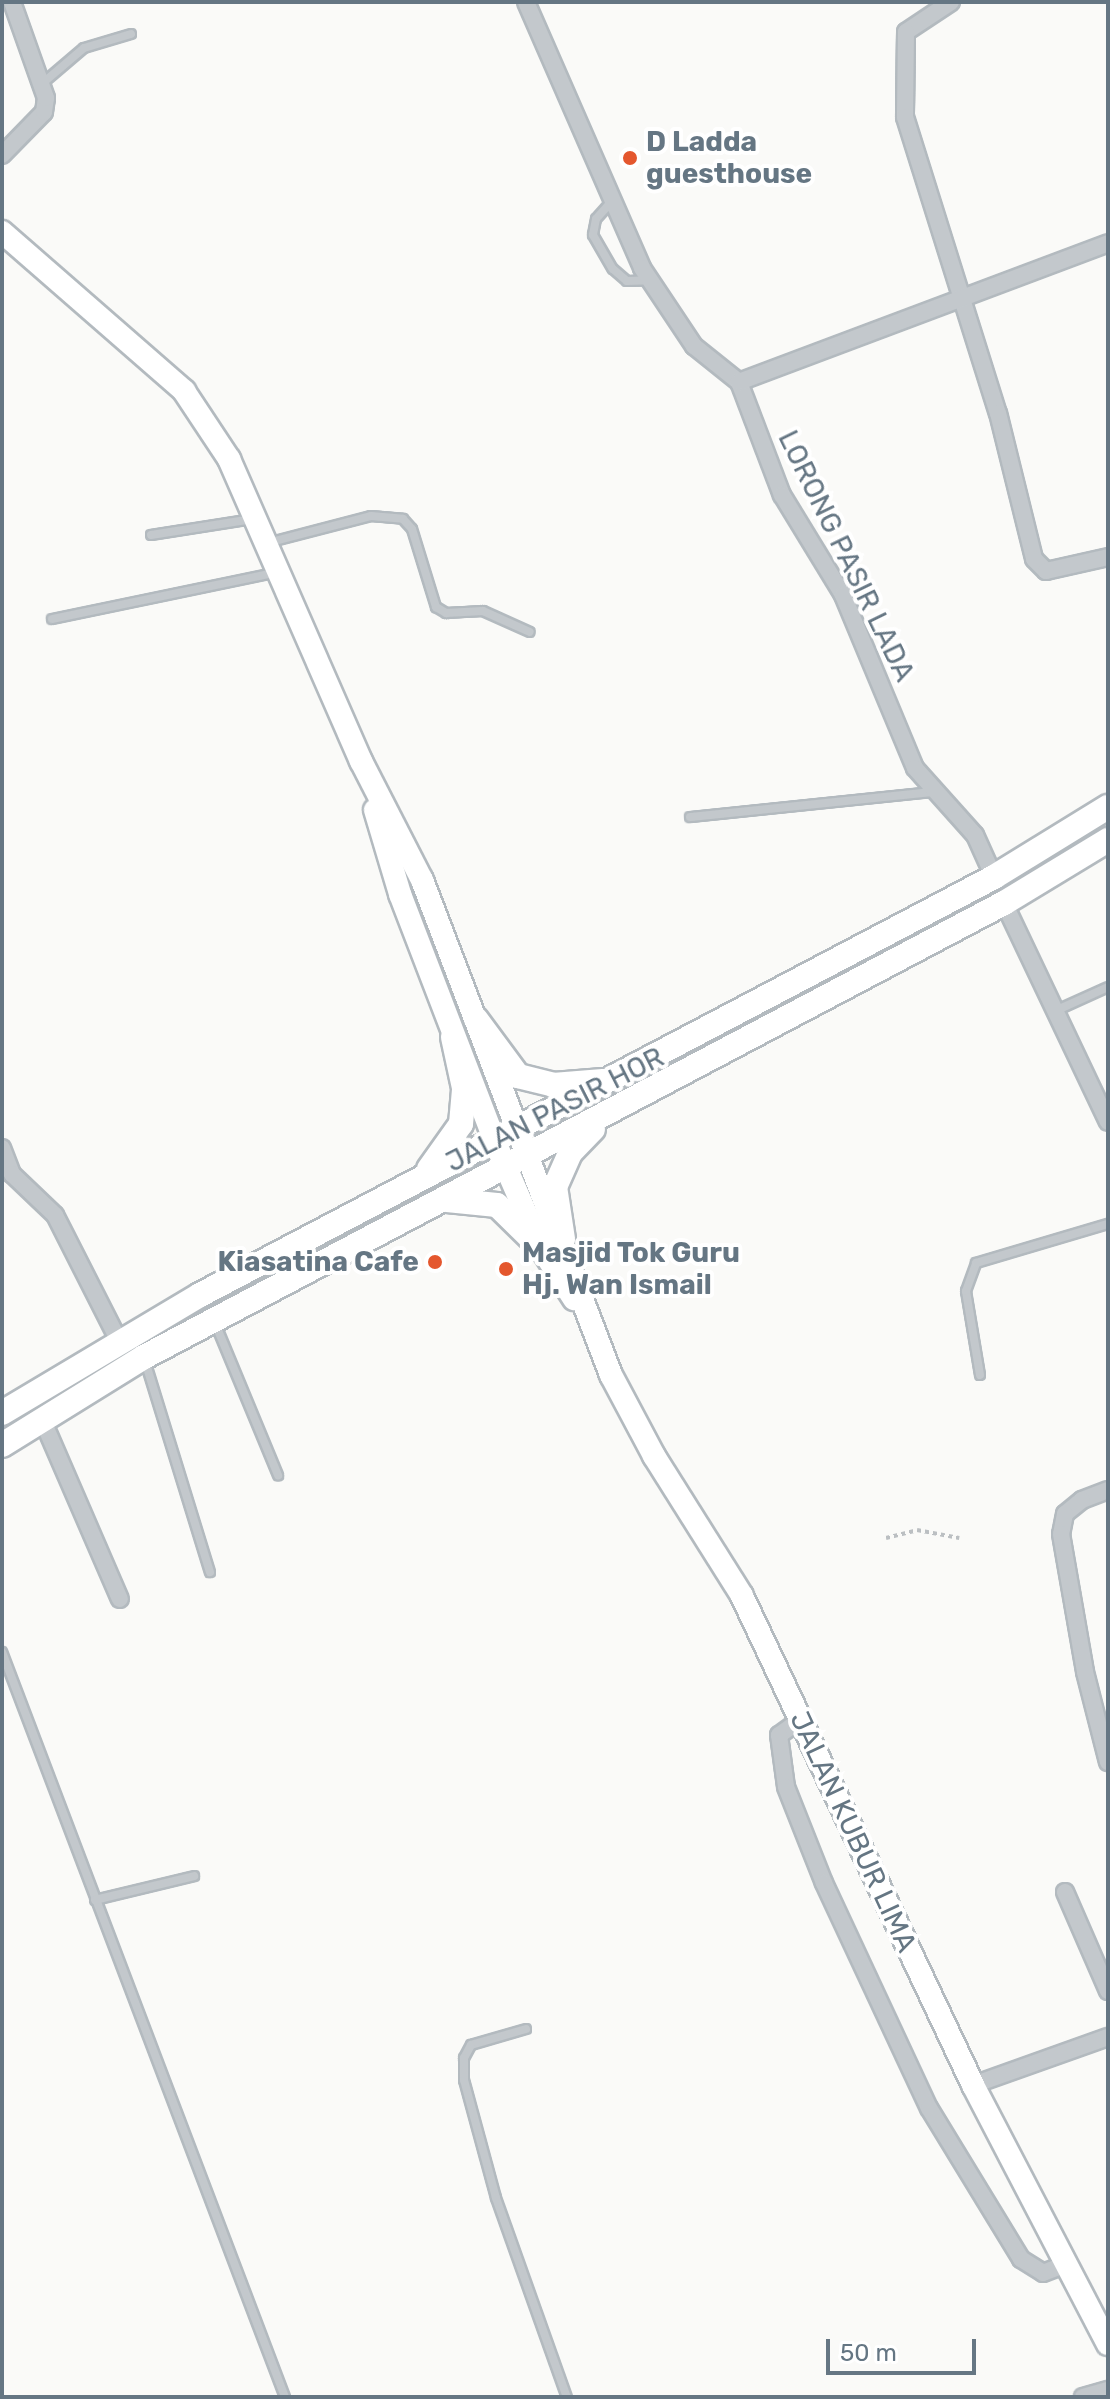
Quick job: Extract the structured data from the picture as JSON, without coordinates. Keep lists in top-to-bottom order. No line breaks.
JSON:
{"streets":{"main road":["JALAN PASIR HOR","JALAN KUBUR LIMA"],"street":["LORONG PASIR LADA"]},"crossings":[["LORONG PASIR LADA","JALAN PASIR HOR"],["JALAN PASIR HOR","JALAN KUBUR LIMA"]],"places":["D Ladda guesthouse","Kiasatina Cafe","Masjid Tok Guru Hj. Wan Ismail"],"scale_bar":"50 m"}
